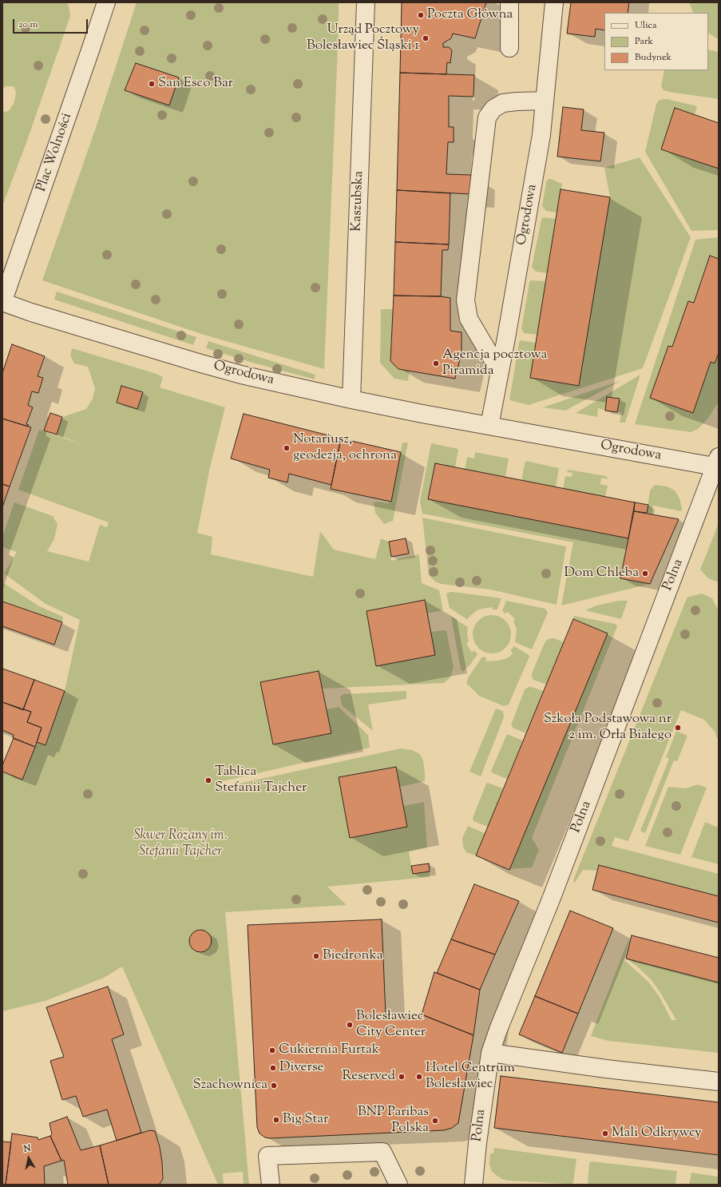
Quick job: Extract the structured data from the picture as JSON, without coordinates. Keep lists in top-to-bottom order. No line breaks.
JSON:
{"streets":{"street":["Plac Wolności","Kaszubska","Ogrodowa","Polna"]},"crossings":[["Plac Wolności","Ogrodowa"],["Kaszubska","Ogrodowa"],["Ogrodowa","Polna"]],"parks":["Skwer Różany im. Stefanii Tajcher"],"places":["Poczta Główna","Urząd Pocztowy Bolesławiec Śląski 1","San Esco Bar","Agencja pocztowa Piramida","Notariusz, geodezja, ochrona","Dom Chleba","Szkoła Podstawowa nr 2 im. Orła Białego","Tablica Stefanii Tajcher","Biedronka","Bolesławiec City Center","Cukiernia Furtak","Diverse","Reserved","Hotel Centrum Bolesławiec","Szachownica","Big Star","BNP Paribas Polska","Mali Odkrywcy"],"legend":["Ulica","Park","Budynek"],"scale_bar":"20 m","north":"top"}
